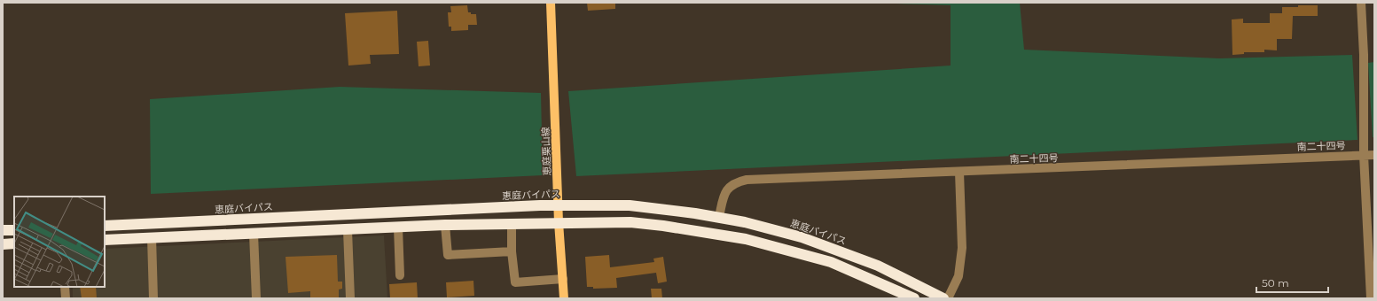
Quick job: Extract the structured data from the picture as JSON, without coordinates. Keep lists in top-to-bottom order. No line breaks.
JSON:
{"streets":{"highway":["恵庭バイパス"],"main road":["恵庭栗山線"],"street":["南二十四号"]},"crossings":[["南二十四号","恵庭バイパス"],["恵庭栗山線","恵庭バイパス"]],"scale_bar":"50 m"}
